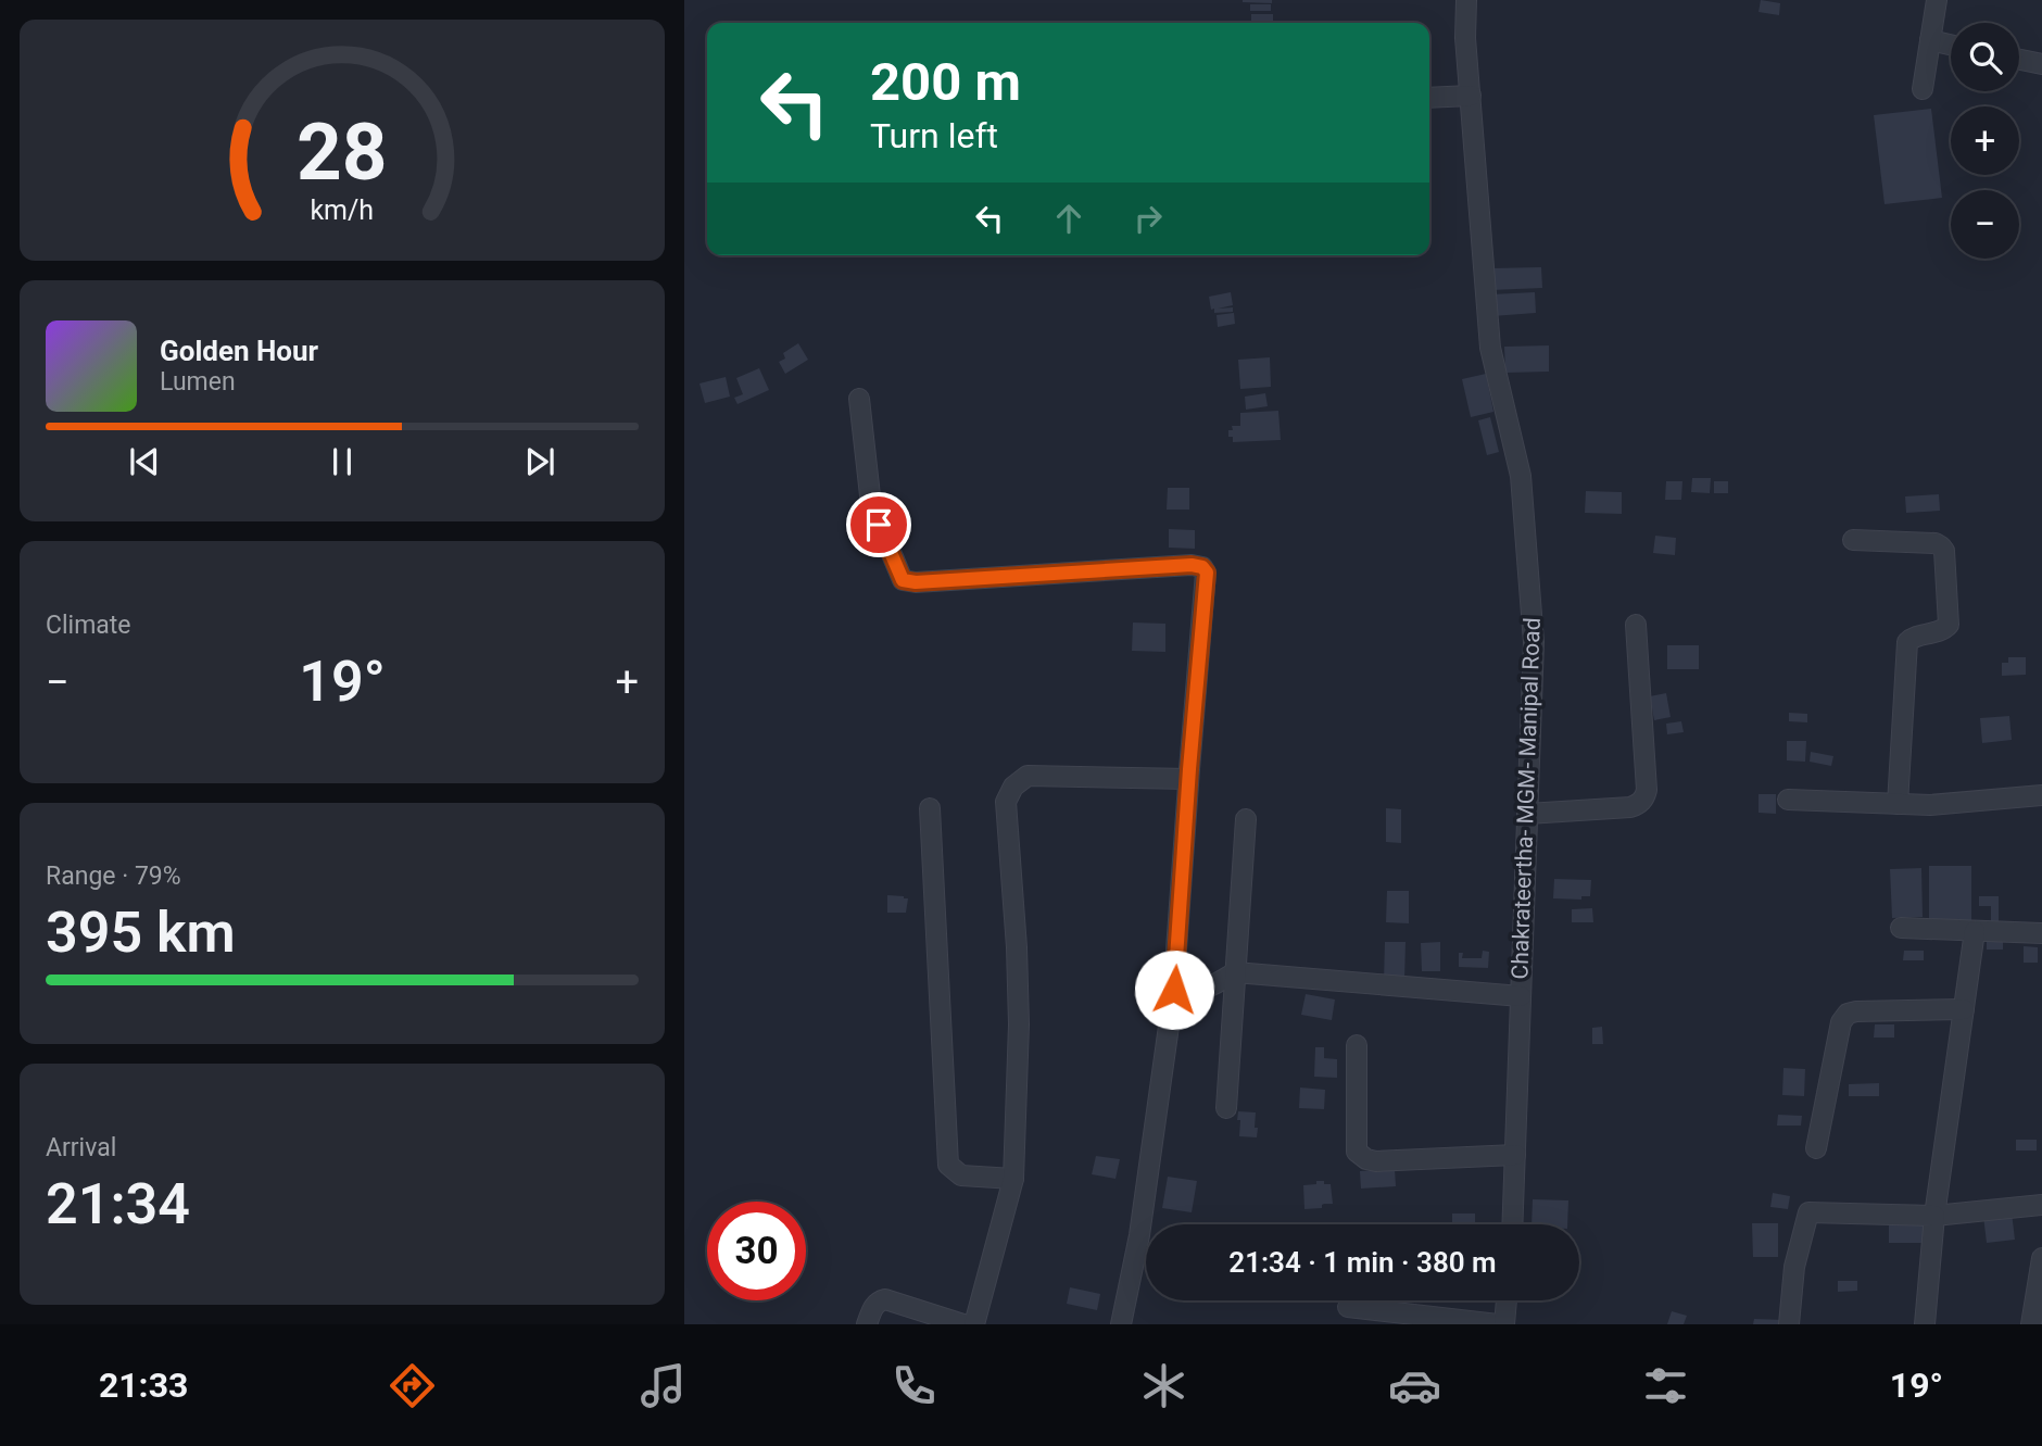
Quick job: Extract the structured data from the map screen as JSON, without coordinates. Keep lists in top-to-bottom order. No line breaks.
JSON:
{"streets":{"street":["Chakrateertha- MGM- Manipal Road"]},"page":{"map_buttons":["+","−"],"turn":["200 m","Turn left"],"song":["Golden Hour","Lumen"],"tile":["Climate",["Range · 79%","395 km"],["Arrival","21:34"]],"heat":["−","19°","+"],"limit":"30","trip":"21:34 · 1 min · 380 m","tabs":["21:33","19°"],"gauge":["28","km/h"]}}
